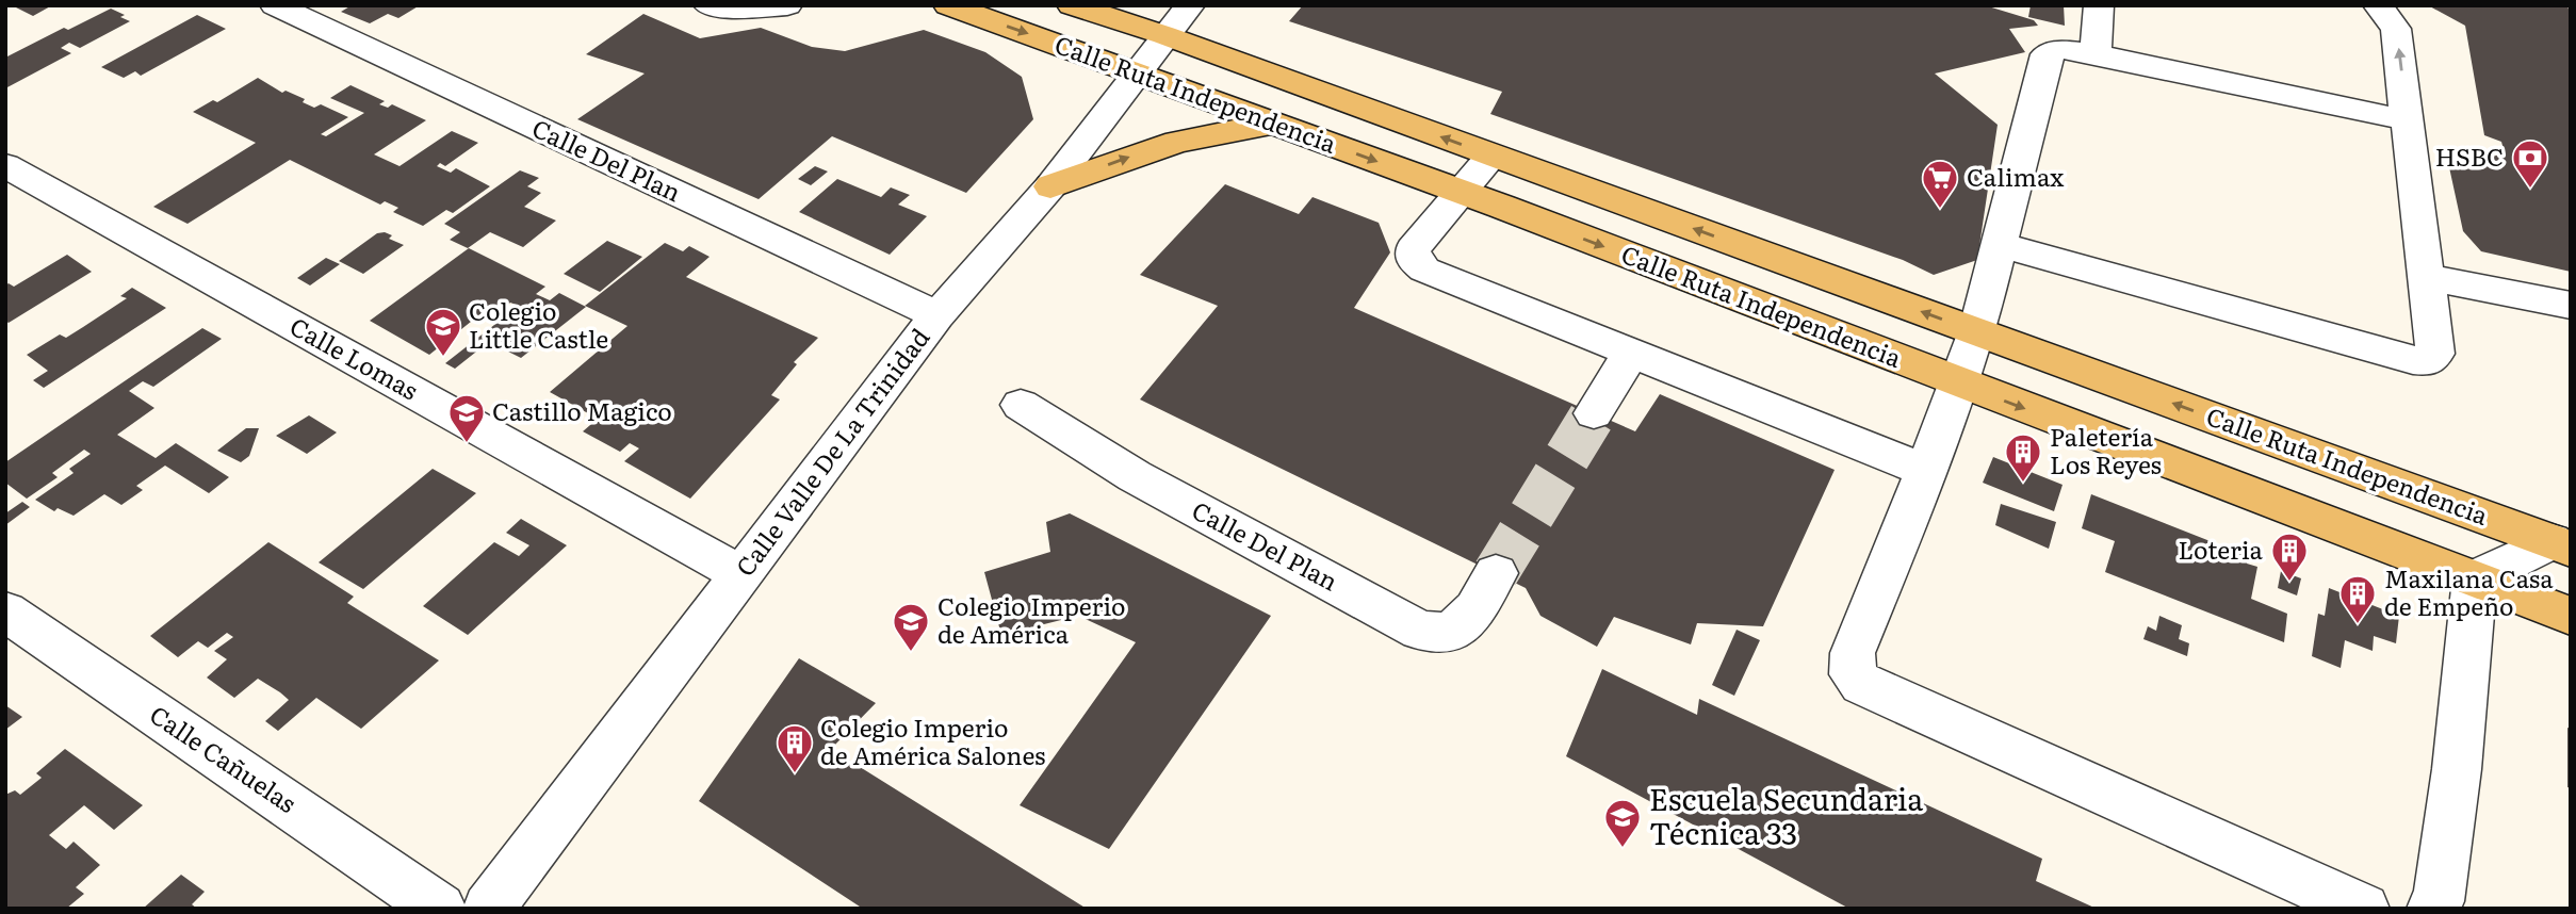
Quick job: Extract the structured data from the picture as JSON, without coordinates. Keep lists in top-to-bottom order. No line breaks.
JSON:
{"streets":{"main road":["Calle Ruta Independencia"],"street":["Calle Del Plan","Calle Lomas","Calle Valle De La Trinidad","Calle Cañuelas"]},"crossings":[["Calle Ruta Independencia","Calle Valle De La Trinidad"],["Calle Del Plan","Calle Valle De La Trinidad"],["Calle Lomas","Calle Valle De La Trinidad"]],"places":{"bank":["HSBC"],"supermarket":["Calimax"],"school or university":["Colegio Little Castle","Castillo Magico","Colegio Imperio de América","Escuela Secundaria Técnica 33"],"building":["Paletería Los Reyes","Loteria","Maxilana Casa de Empeño","Colegio Imperio de América Salones"]}}
